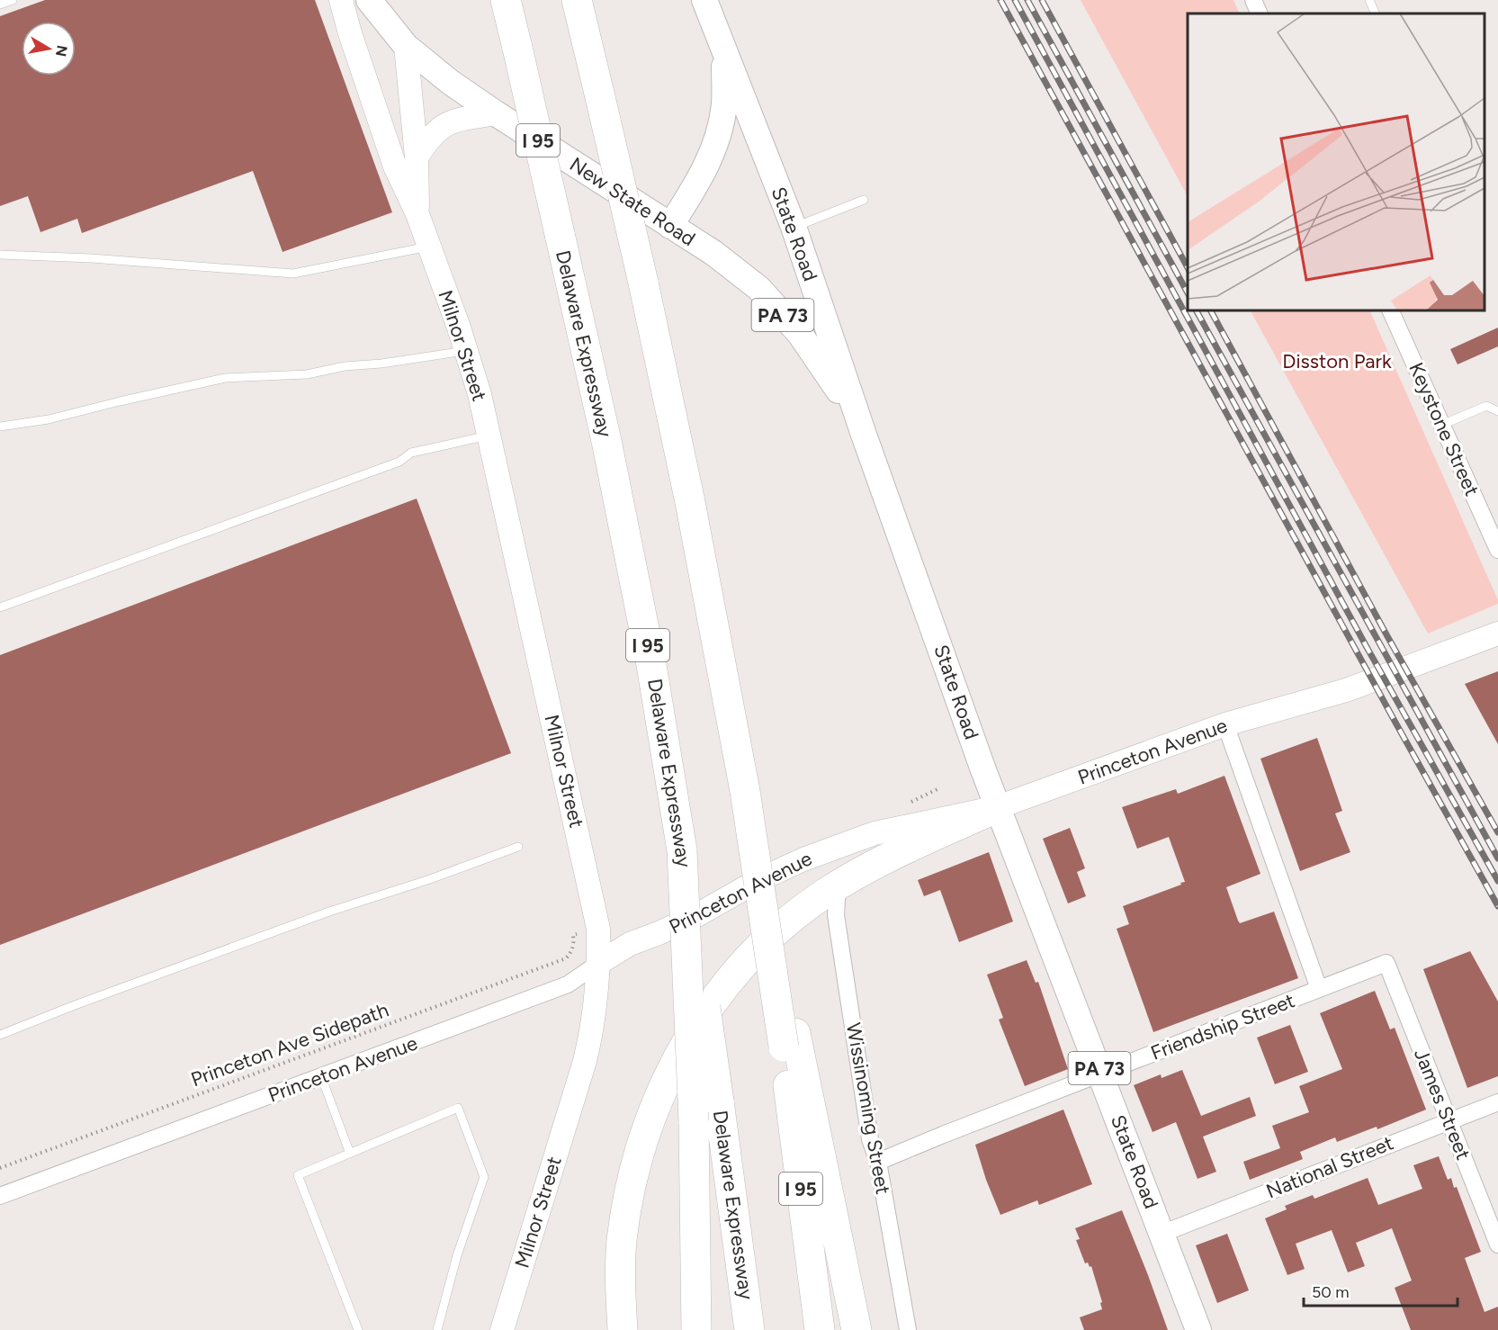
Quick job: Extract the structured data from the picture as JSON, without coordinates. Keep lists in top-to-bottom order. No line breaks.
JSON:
{"streets":{"highway":["I 95","Delaware Expressway"],"main road":["New State Road","State Road","PA 73","Milnor Street","Princeton Avenue"],"street":["Keystone Street","Friendship Street","James Street","Wissinoming Street","National Street"],"path":["Princeton Ave Sidepath"]},"crossings":[["New State Road","State Road"],["New State Road","Milnor Street"],["State Road","Princeton Avenue"],["State Road","Friendship Street"],["State Road","National Street"],["Milnor Street","Princeton Avenue"],["Friendship Street","James Street"],["Friendship Street","Wissinoming Street"],["James Street","National Street"]],"parks":["Disston Park"],"scale_bar":"50 m","north":"right"}
